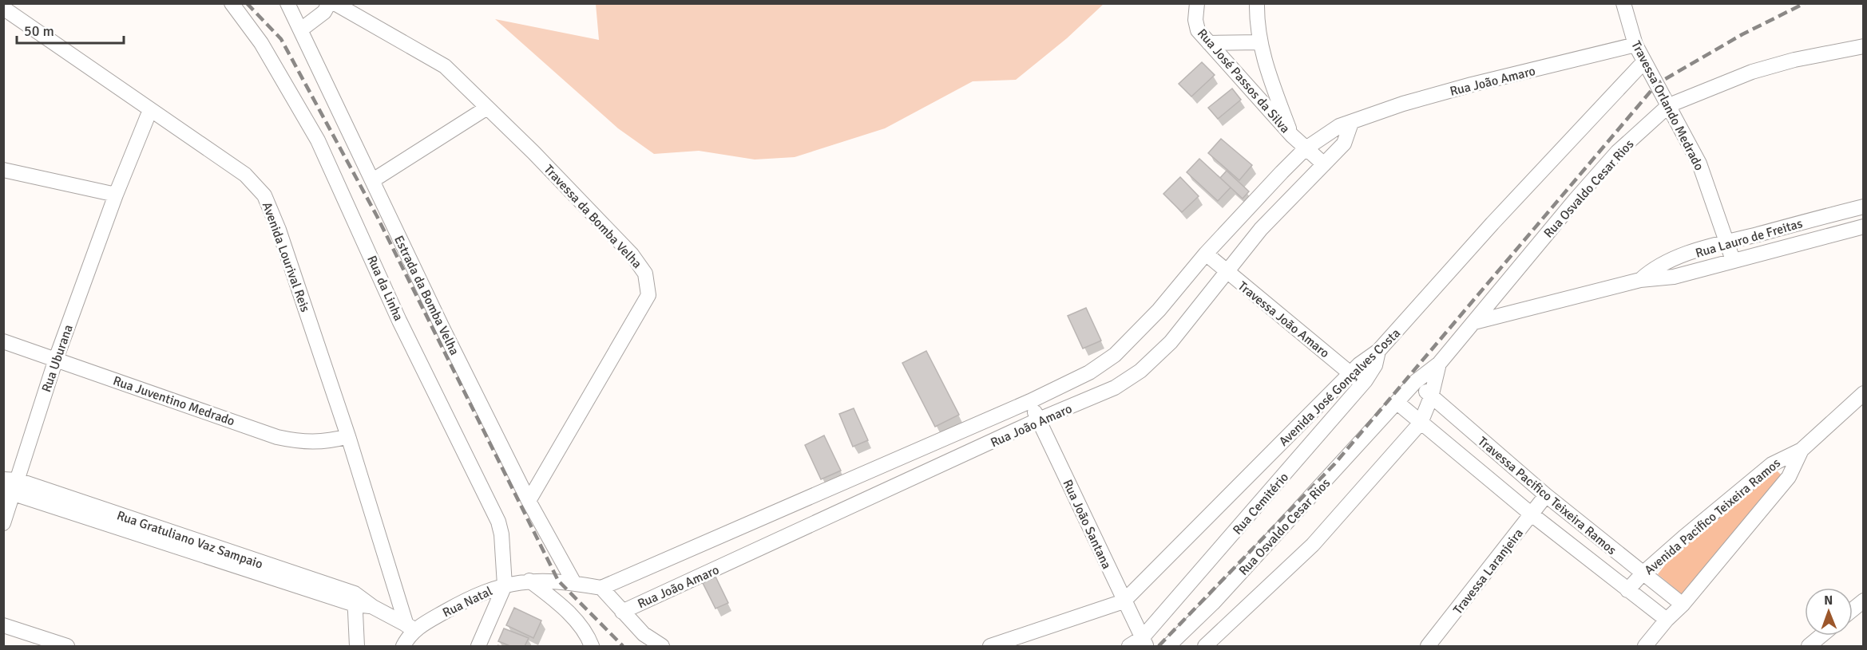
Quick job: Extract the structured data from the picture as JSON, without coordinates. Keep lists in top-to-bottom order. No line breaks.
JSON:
{"streets":{"street":["Rua José Passos da Silva","Rua João Amaro","Travessa Orlando Medrado","Rua Osvaldo Cesar Rios","Travessa da Bomba Velha","Rua Lauro de Freitas","Avenida Lourival Reis","Rua da Linha","Estrada da Bomba Velha","Travessa João Amaro","Rua Uburana","Avenida José Gonçalves Costa","Rua Juventino Medrado","Travessa Pacifico Teixeira Ramos","Rua Cemitério","Avenida Pacifico Teixeira Ramos","Rua João Santana","Rua Gratuliano Vaz Sampaio","Travessa Laranjeira","Rua Natal"]},"crossings":[["Rua João Amaro","Travessa Orlando Medrado"],["Rua João Amaro","Travessa João Amaro"],["Rua João Amaro","Rua João Santana"],["Rua João Amaro","Rua Natal"],["Travessa Orlando Medrado","Rua Osvaldo Cesar Rios"],["Travessa Orlando Medrado","Rua Lauro de Freitas"],["Travessa Orlando Medrado","Avenida José Gonçalves Costa"],["Rua Osvaldo Cesar Rios","Rua Lauro de Freitas"],["Rua Osvaldo Cesar Rios","Travessa Pacifico Teixeira Ramos"],["Travessa da Bomba Velha","Estrada da Bomba Velha"],["Avenida Lourival Reis","Rua Uburana"],["Avenida Lourival Reis","Rua Juventino Medrado"],["Avenida Lourival Reis","Rua Gratuliano Vaz Sampaio"],["Avenida Lourival Reis","Rua Natal"],["Rua da Linha","Rua Natal"],["Estrada da Bomba Velha","Rua Natal"],["Travessa João Amaro","Avenida José Gonçalves Costa"],["Travessa João Amaro","Rua Cemitério"],["Rua Uburana","Rua Juventino Medrado"],["Rua Uburana","Rua Gratuliano Vaz Sampaio"],["Avenida José Gonçalves Costa","Rua Cemitério"],["Avenida José Gonçalves Costa","Rua João Santana"],["Travessa Pacifico Teixeira Ramos","Avenida Pacifico Teixeira Ramos"],["Travessa Pacifico Teixeira Ramos","Travessa Laranjeira"],["Rua Cemitério","Rua João Santana"],["Rua Gratuliano Vaz Sampaio","Rua Natal"]],"scale_bar":"50 m","north":"top"}
